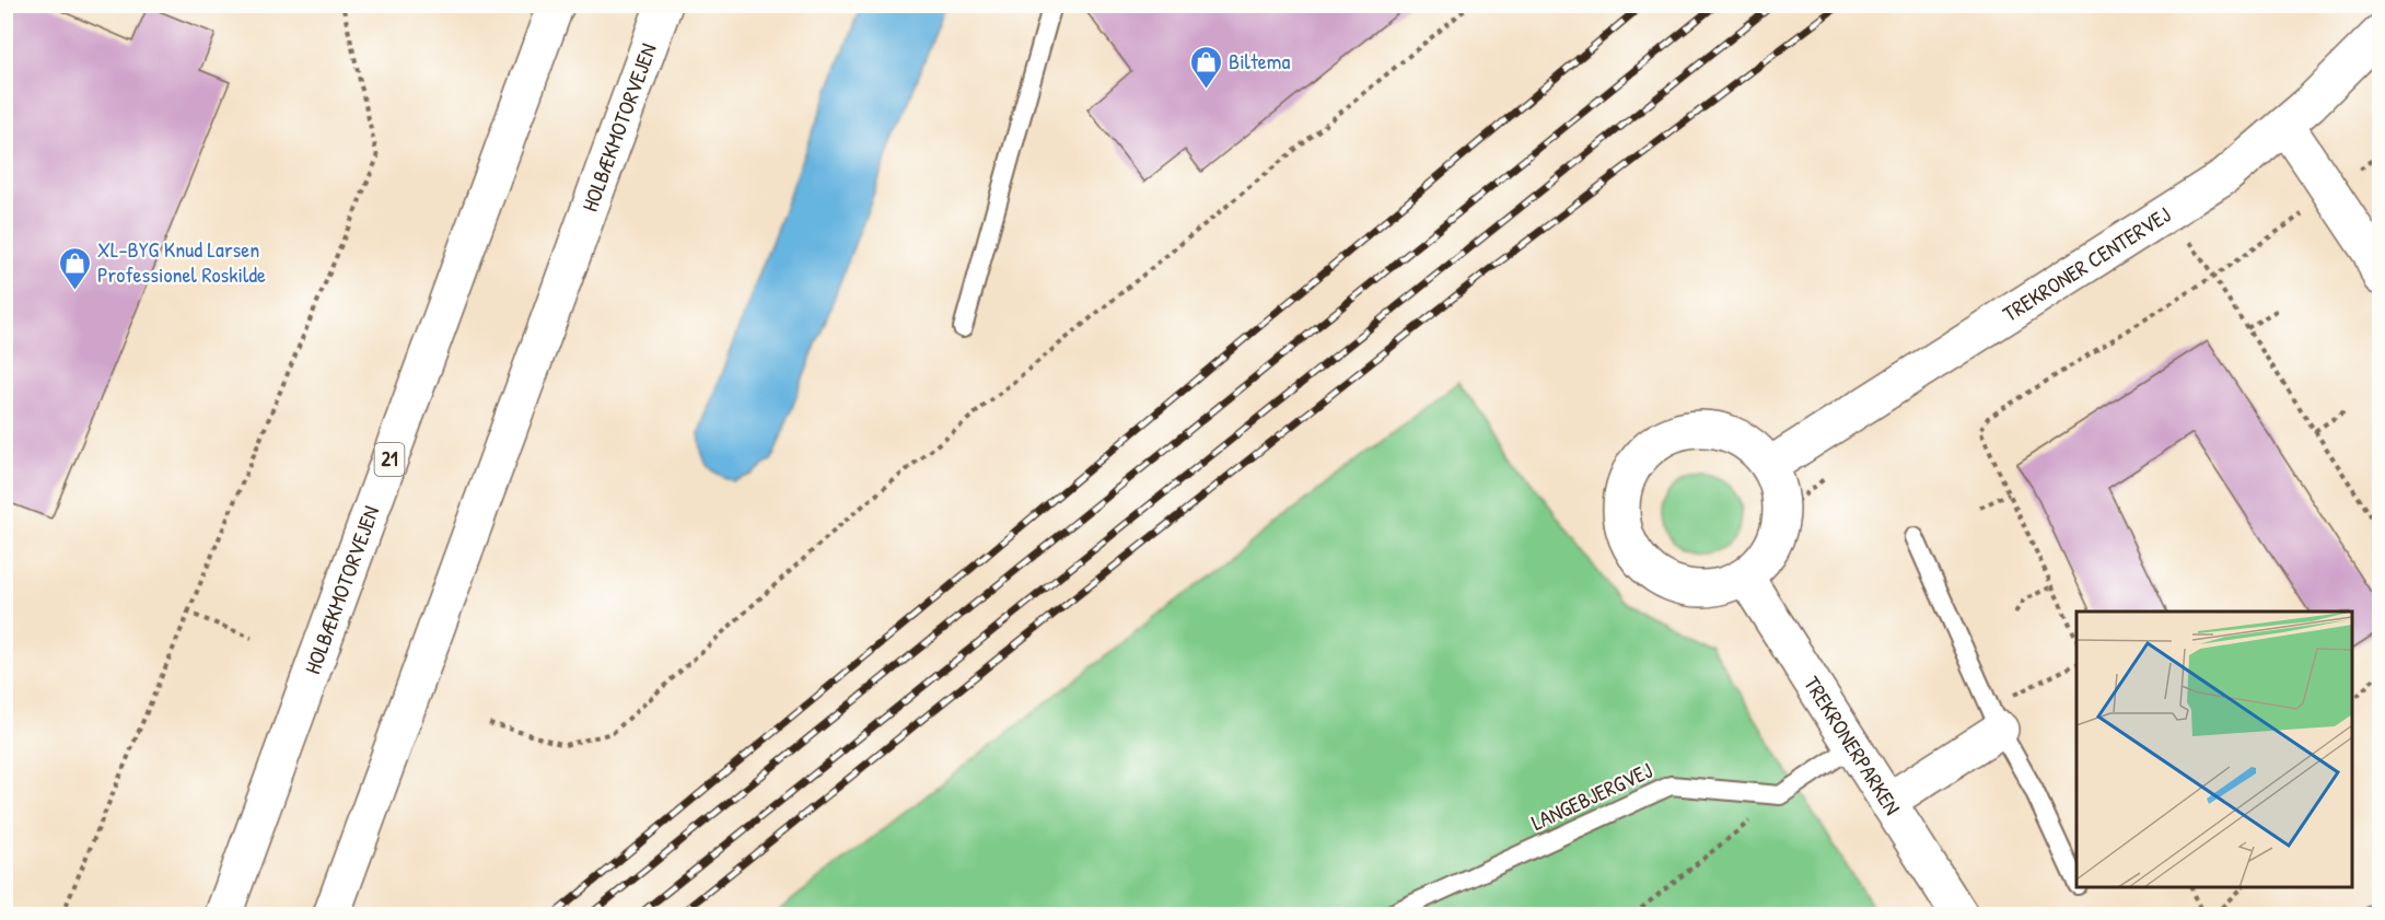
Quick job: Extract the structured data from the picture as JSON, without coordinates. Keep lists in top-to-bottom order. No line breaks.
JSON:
{"streets":{"main road":["HOLBÆKMOTORVEJEN","TREKRONER CENTERVEJ","21","TREKRONERPARKEN"],"lane":["LANGEBJERGVEJ"]},"crossings":[["TREKRONER CENTERVEJ","TREKRONERPARKEN"]],"places":{"shop":["Biltema","XL-BYG Knud Larsen Professionel Roskilde"]}}
